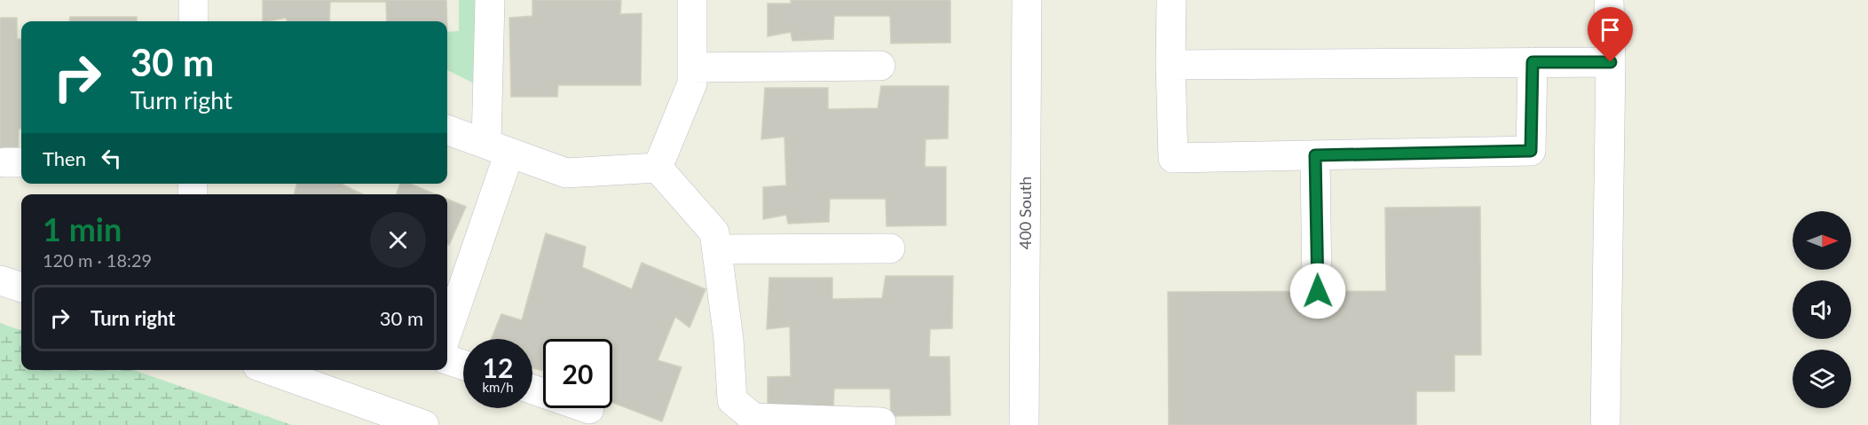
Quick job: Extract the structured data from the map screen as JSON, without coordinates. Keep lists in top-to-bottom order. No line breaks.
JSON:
{"streets":{"street":["400 South"]},"north":"right","page":{"turn":["30 m","Turn right"],"then":"Then","heading":["1 min","120 m · 18:29"],"list":[{"name":"Turn right","value":"30 m"}],"speed":"12 km/h","limit":"20"}}
